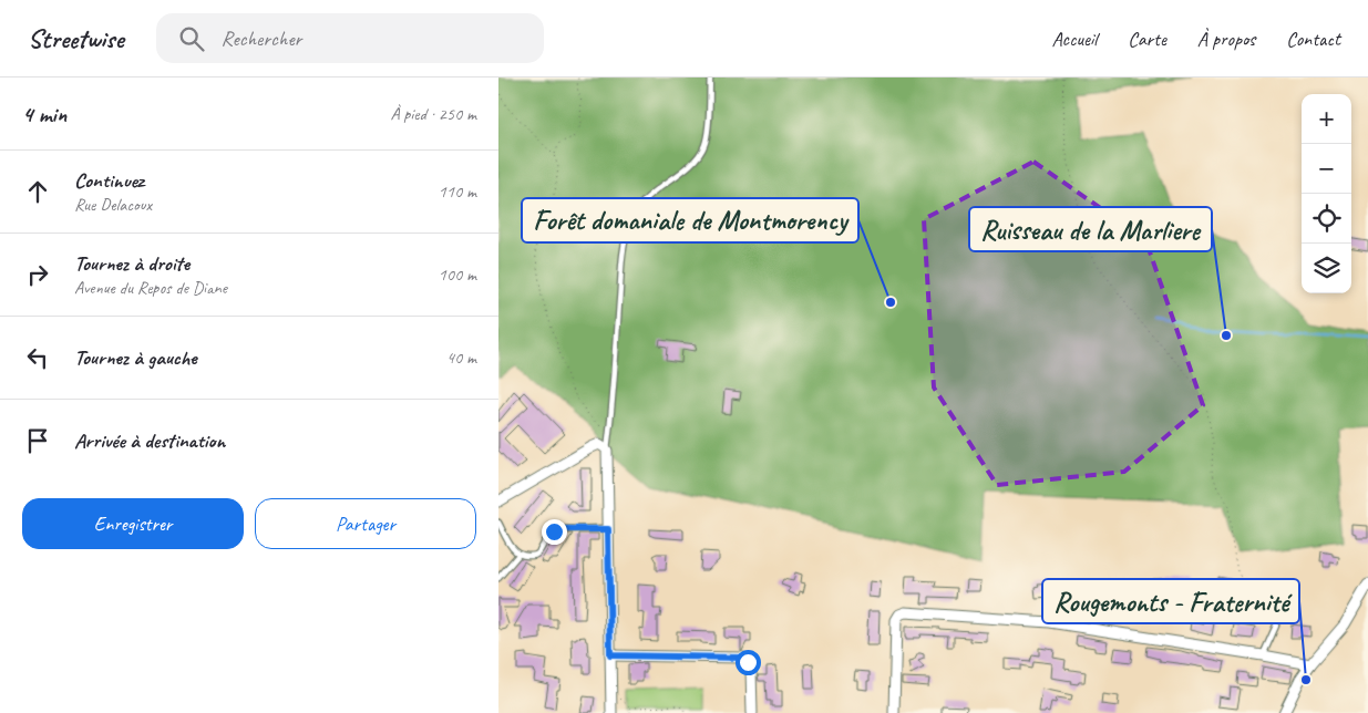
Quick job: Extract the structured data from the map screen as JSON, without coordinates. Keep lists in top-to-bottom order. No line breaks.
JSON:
{"places":["Forêt domaniale de Montmorency","Ruisseau de la Marliere","Rougemonts - Fraternité"],"page":{"header":"Streetwise","search":"Rechercher","nav":["Accueil","Carte","À propos","Contact"],"heading":["4 min","À pied · 250 m"],"map_buttons":["+","−"],"list":[["Continuez","Rue Delacoux","110 m"],["Tournez à droite","Avenue du Repos de Diane","100 m"],["Tournez à gauche","40 m"],"Arrivée à destination"],"buttons":["Enregistrer","Partager"]}}
